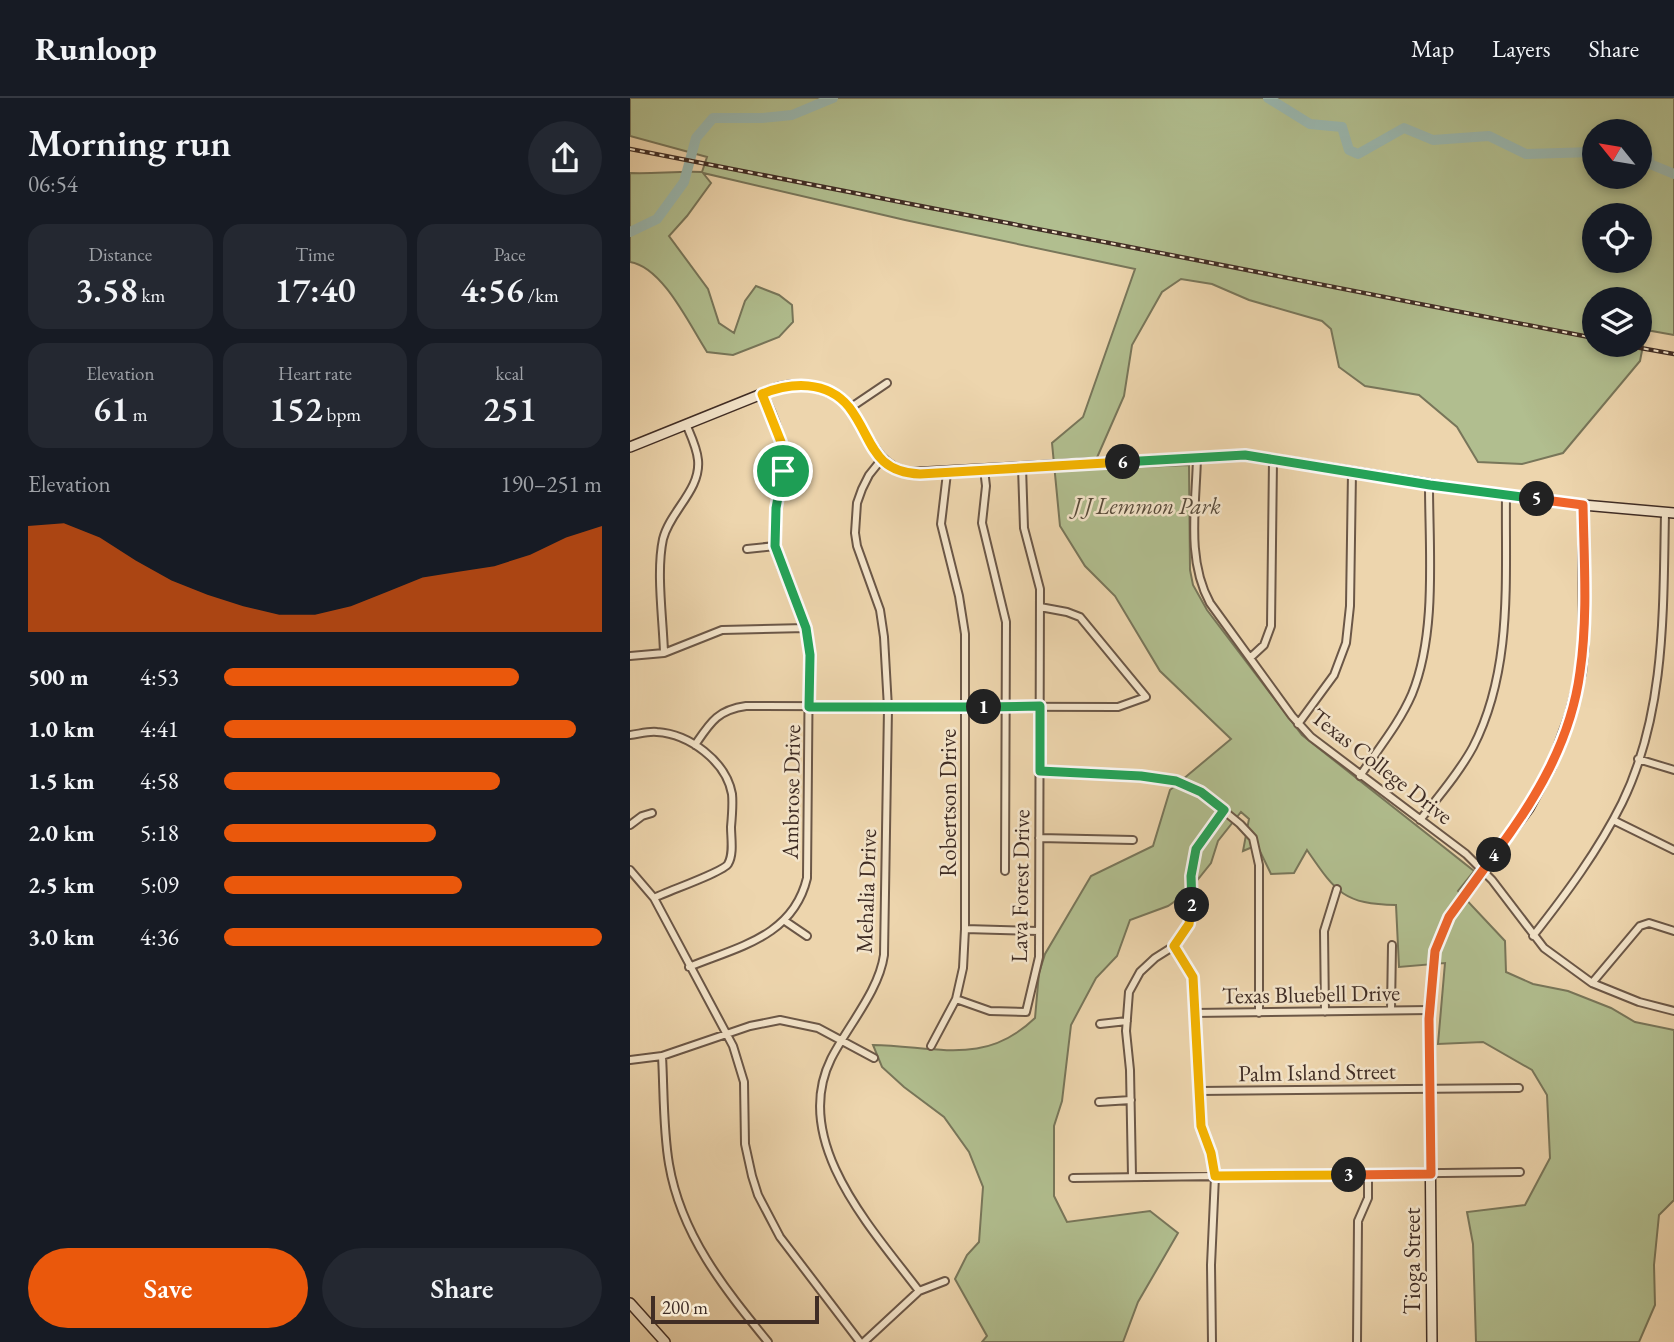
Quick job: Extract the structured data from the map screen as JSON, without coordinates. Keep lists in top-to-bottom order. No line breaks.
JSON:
{"streets":{"street":["Texas College Drive","Ambrose Drive","Robertson Drive","Lava Forest Drive","Mehalia Drive","Texas Bluebell Drive","Palm Island Street","Tioga Street"]},"crossings":[["Texas College Drive","Tioga Street"],["Robertson Drive","Lava Forest Drive"],["Texas Bluebell Drive","Tioga Street"],["Palm Island Street","Tioga Street"]],"parks":["J J Lemmon Park"],"scale_bar":"200 m","north":"top left","page":{"header":"Runloop","nav":["Map","Layers","Share"],"heading":["Morning run","06:54"],"stats":[["Distance","3.58 km"],["Time","17:40"],["Pace","4:56 /km"],["Elevation","61 m"],["Heart rate","152 bpm"],["kcal","251"]],"pins":["6","5","1","4","2","3"],"chart":["Elevation","190–251 m"],"list":[{"name":"500 m","note":"4:53"},{"name":"1.0 km","note":"4:41"},{"name":"1.5 km","note":"4:58"},{"name":"2.0 km","note":"5:18"},{"name":"2.5 km","note":"5:09"},{"name":"3.0 km","note":"4:36"}],"buttons":["Save","Share"],"scale":"200 m"}}
